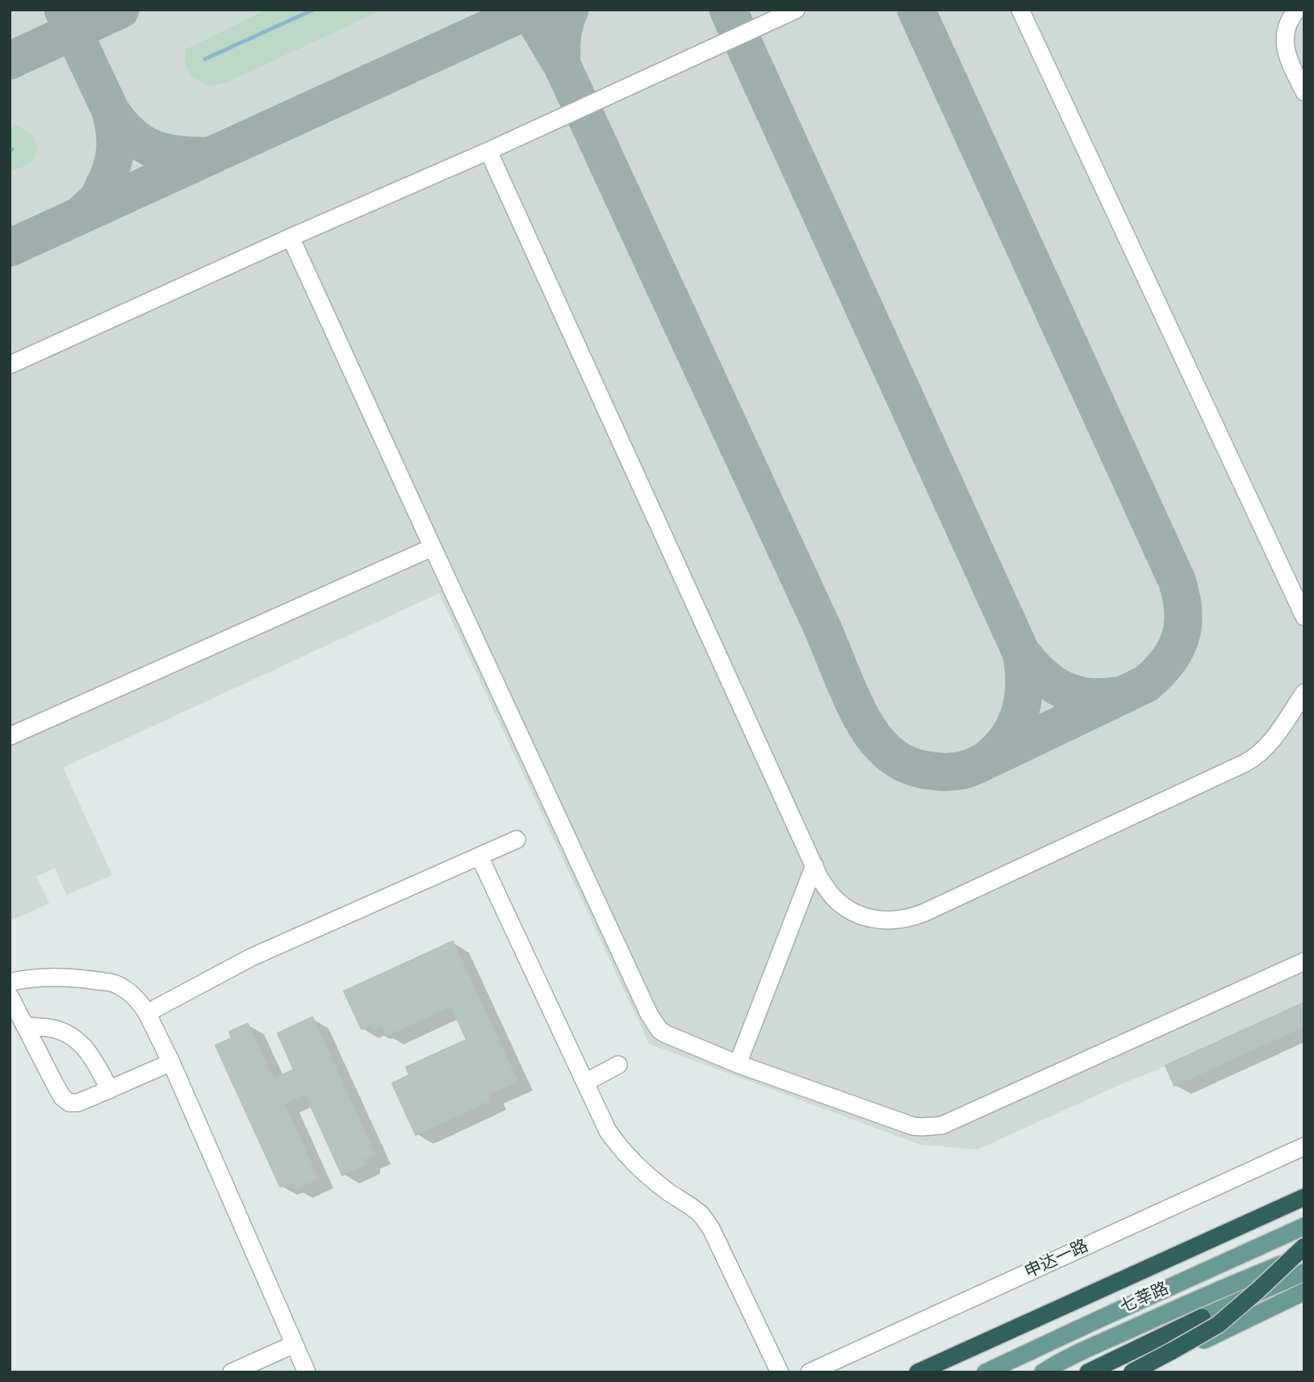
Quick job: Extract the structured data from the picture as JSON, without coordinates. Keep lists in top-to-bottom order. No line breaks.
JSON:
{"streets":{"main road":["七莘路"],"street":["申达一路"]}}
